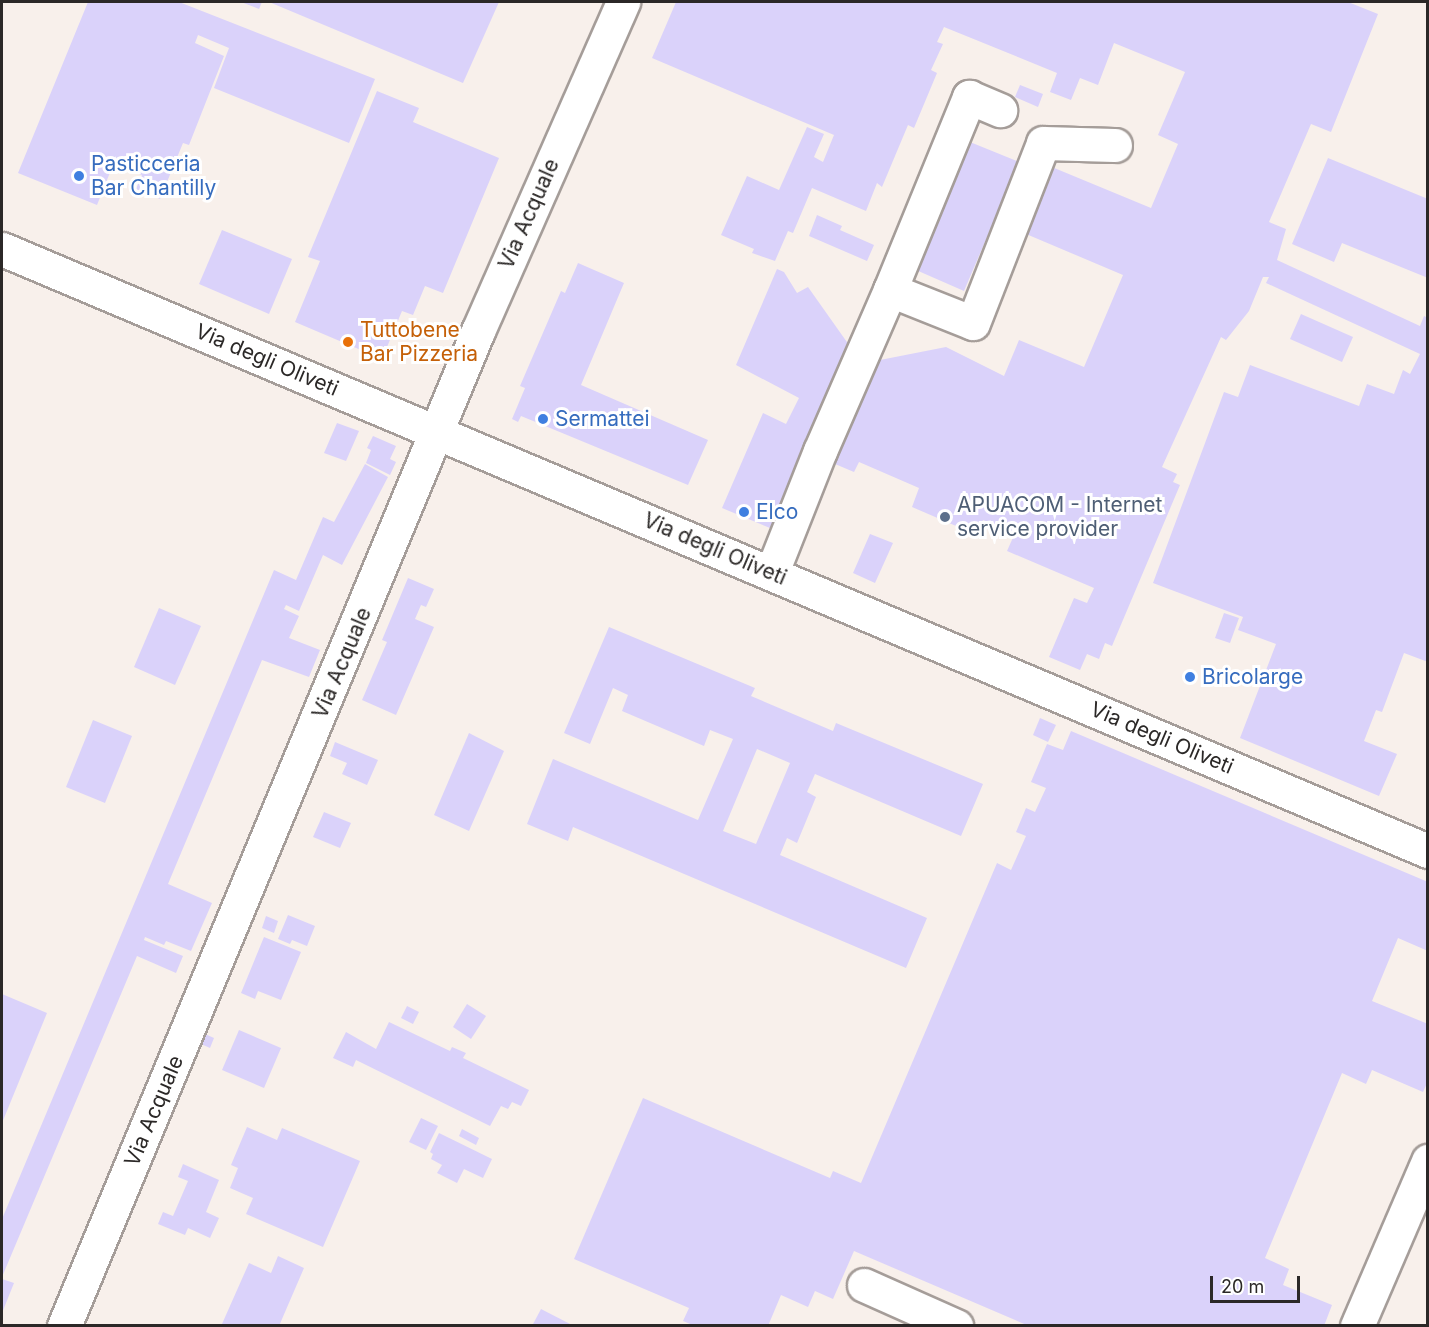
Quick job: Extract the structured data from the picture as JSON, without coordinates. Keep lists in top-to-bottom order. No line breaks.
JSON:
{"streets":{"main road":["Via Acquale","Via degli Oliveti"]},"crossings":[["Via Acquale","Via degli Oliveti"]],"places":["Pasticceria Bar Chantilly","Tuttobene Bar Pizzeria","Sermattei","Elco","APUACOM - Internet service provider","Bricolarge"],"scale_bar":"20 m"}
